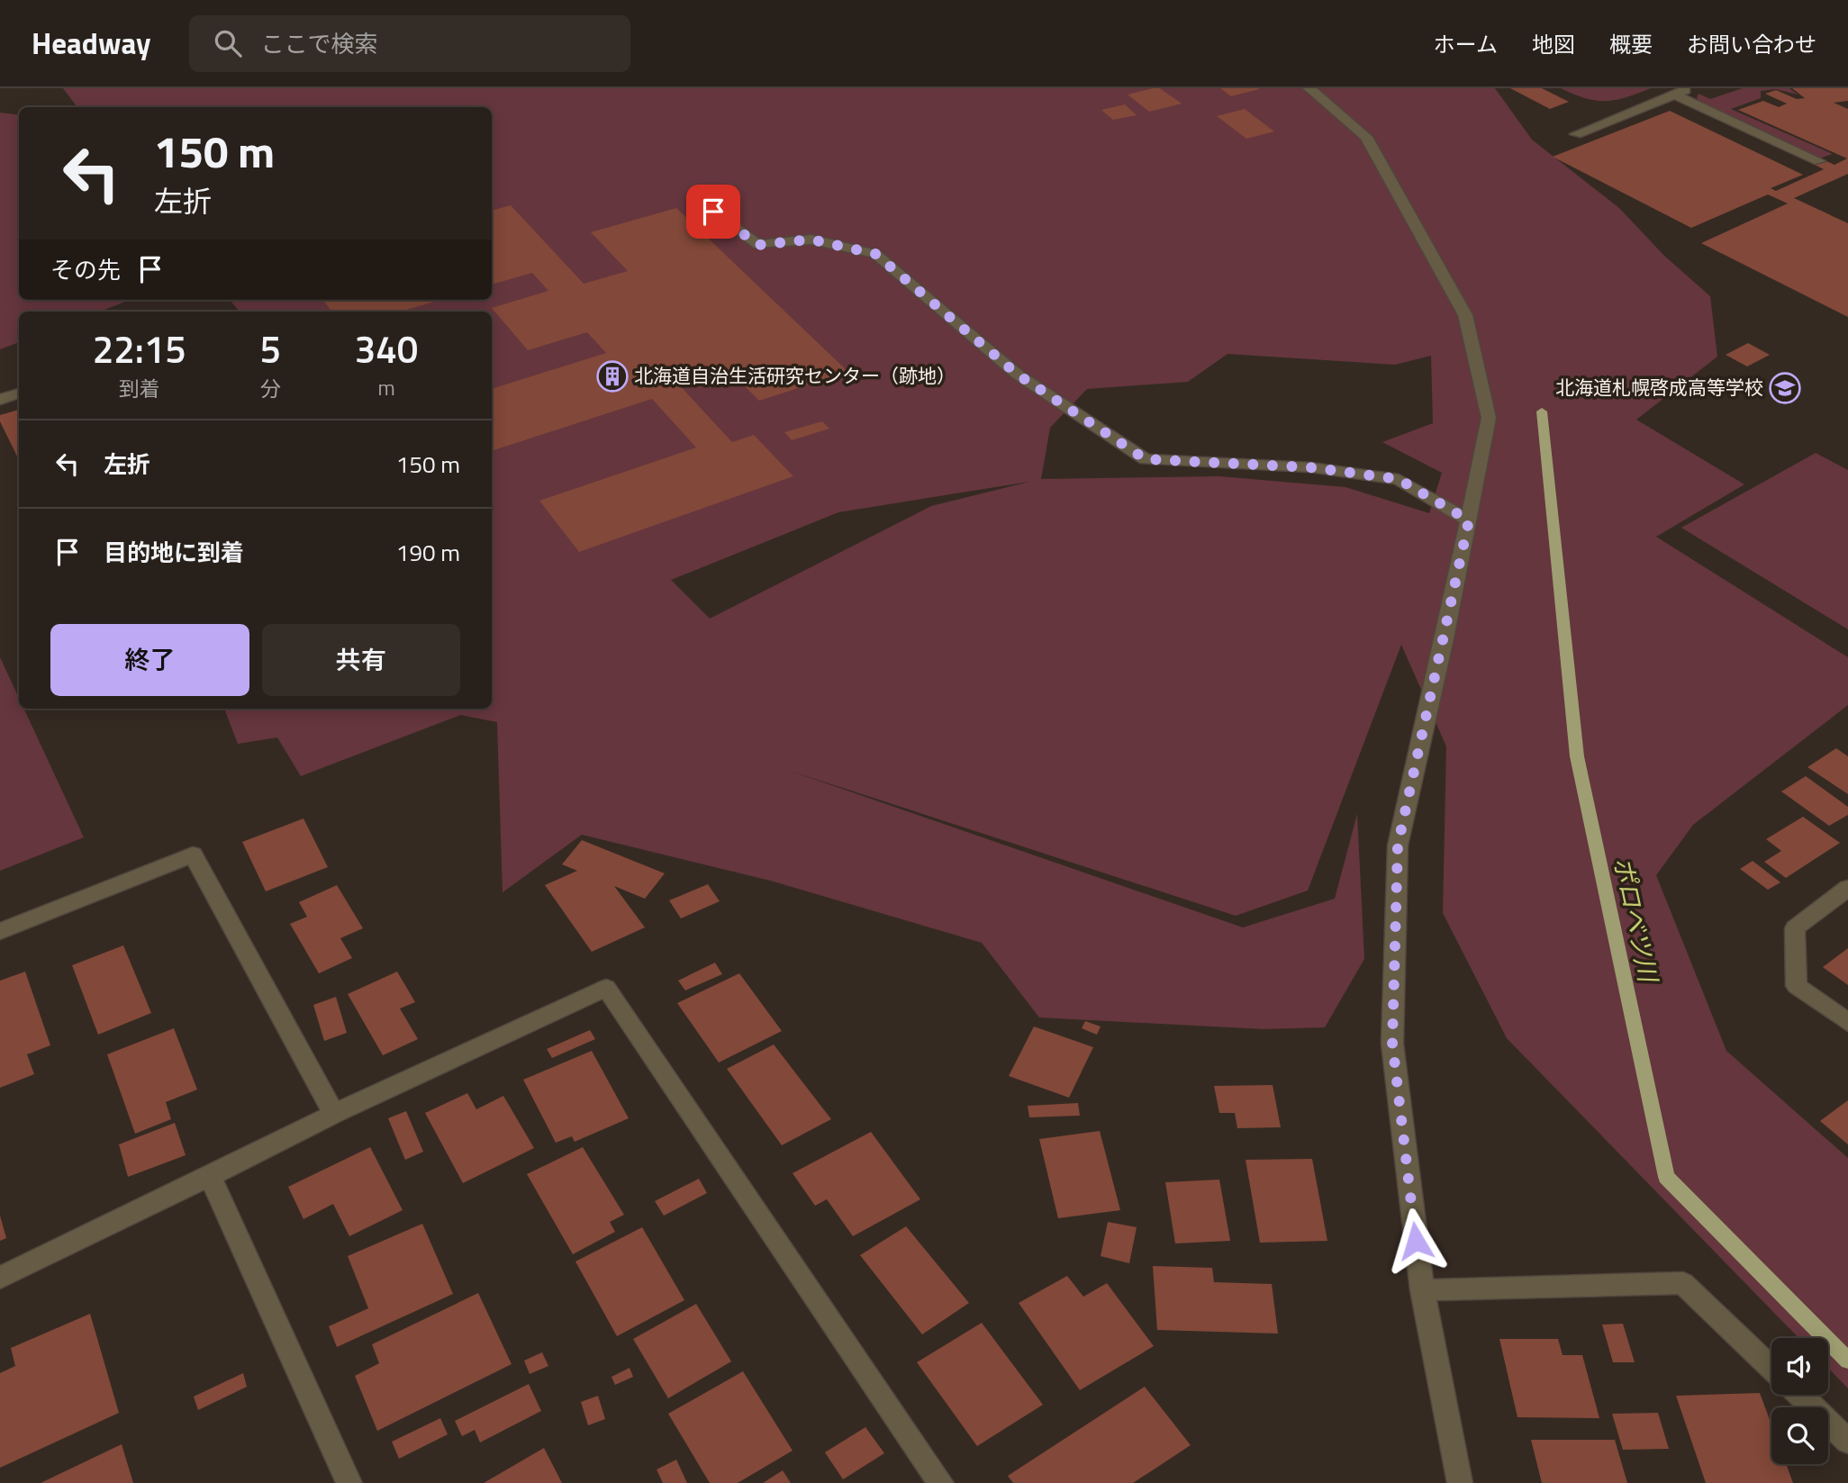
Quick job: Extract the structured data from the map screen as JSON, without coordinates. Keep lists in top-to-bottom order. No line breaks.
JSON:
{"water":["ポロベツ川"],"places":{"building":["北海道自治生活研究センター（跡地）"],"school or university":["北海道札幌啓成高等学校"]},"page":{"header":"Headway","search":"ここで検索","nav":["ホーム","地図","概要","お問い合わせ"],"turn":["150 m","左折"],"then":"その先","eta":["22:15","到着","5","分","340","m"],"list":[{"name":"左折","value":"150 m"},{"name":"目的地に到着","value":"190 m"}],"buttons":["終了","共有"]}}
